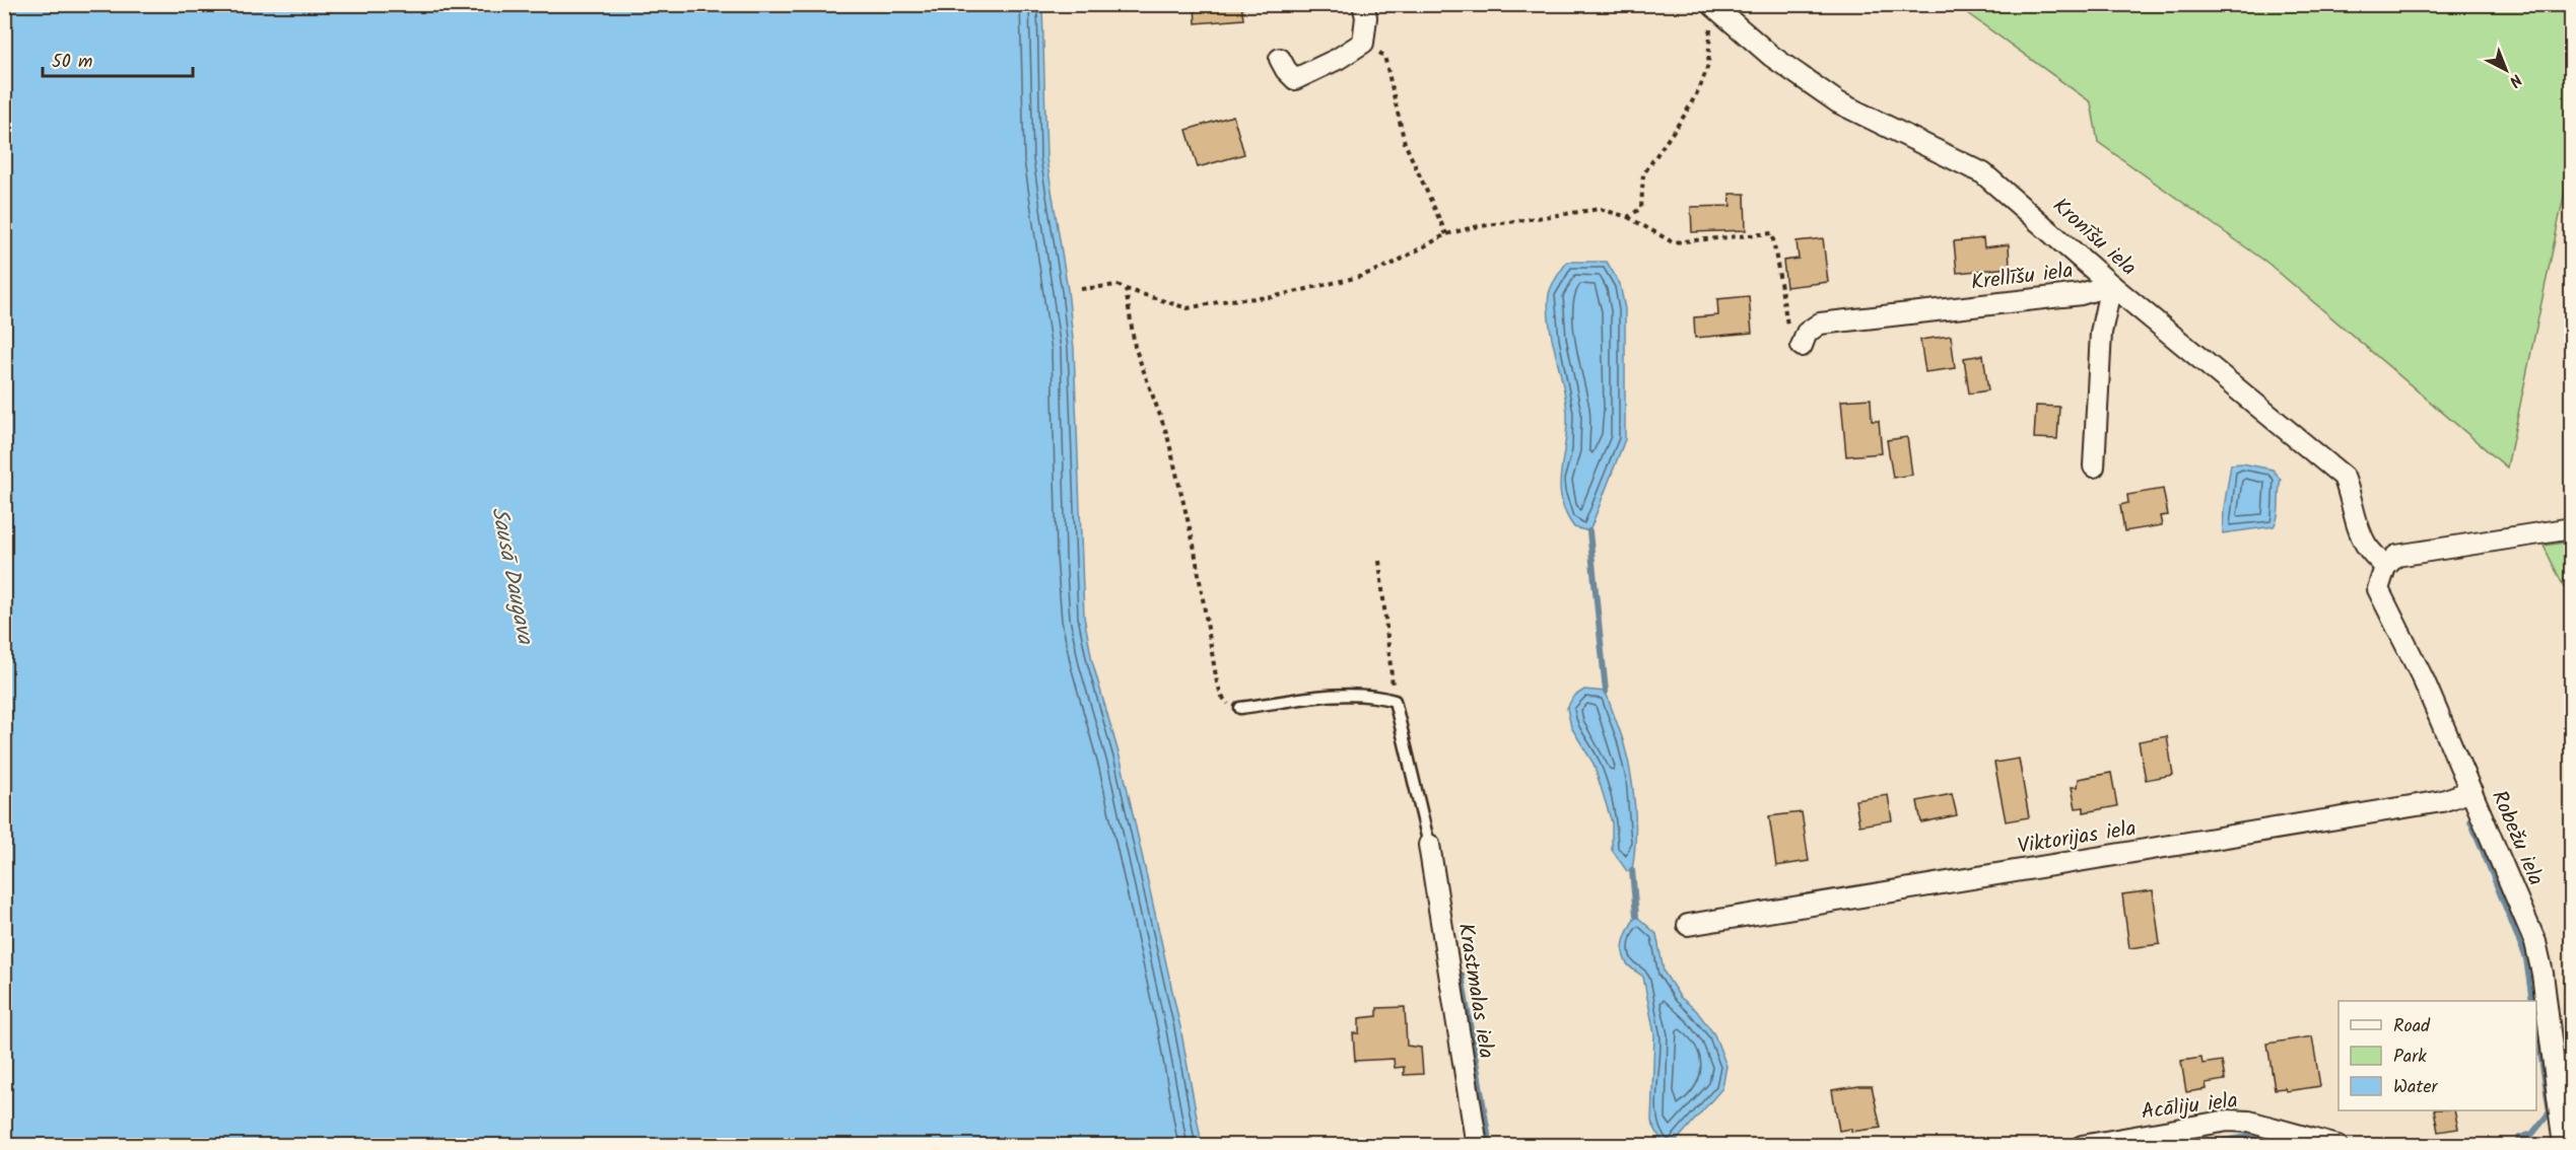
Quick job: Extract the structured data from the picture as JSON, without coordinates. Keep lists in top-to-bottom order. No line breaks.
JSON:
{"streets":{"street":["Kronīšu iela","Krellīšu iela","Viktorijas iela","Robežu iela","Krastmalas iela","Acāliju iela"]},"crossings":[["Kronīšu iela","Krellīšu iela"],["Kronīšu iela","Robežu iela"],["Viktorijas iela","Robežu iela"]],"water":["Sausā Daugava"],"legend":["Road","Park","Water"],"scale_bar":"50 m","north":"bottom right"}
